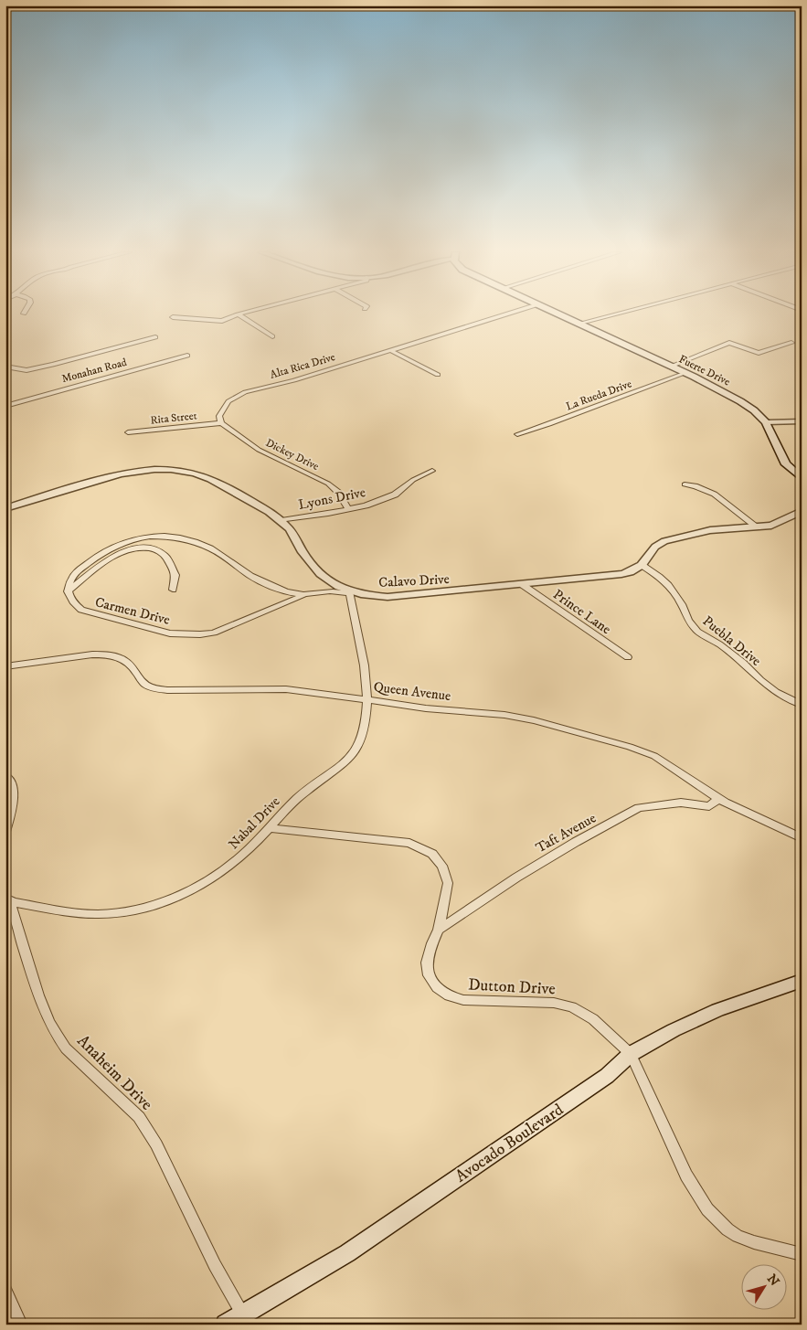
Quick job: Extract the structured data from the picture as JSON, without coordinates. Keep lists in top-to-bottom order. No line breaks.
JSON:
{"streets":{"main road":["Fuerte Drive","Avocado Boulevard"],"street":["Alta Rica Drive","Monahan Road","La Rueda Drive","Rita Street","Dickey Drive","Lyons Drive","Calavo Drive","Carmen Drive","Prince Lane","Puebla Drive","Queen Avenue","Nabal Drive","Taft Avenue","Dutton Drive","Anaheim Drive"]},"crossings":[["Alta Rica Drive","Rita Street"],["Alta Rica Drive","Dickey Drive"],["Fuerte Drive","La Rueda Drive"],["Rita Street","Dickey Drive"],["Dickey Drive","Lyons Drive"],["Lyons Drive","Calavo Drive"],["Calavo Drive","Carmen Drive"],["Calavo Drive","Prince Lane"],["Calavo Drive","Puebla Drive"],["Calavo Drive","Nabal Drive"],["Carmen Drive","Nabal Drive"],["Queen Avenue","Nabal Drive"],["Queen Avenue","Taft Avenue"],["Nabal Drive","Dutton Drive"],["Nabal Drive","Anaheim Drive"],["Taft Avenue","Dutton Drive"],["Dutton Drive","Avocado Boulevard"],["Anaheim Drive","Avocado Boulevard"]],"north":"top right"}
